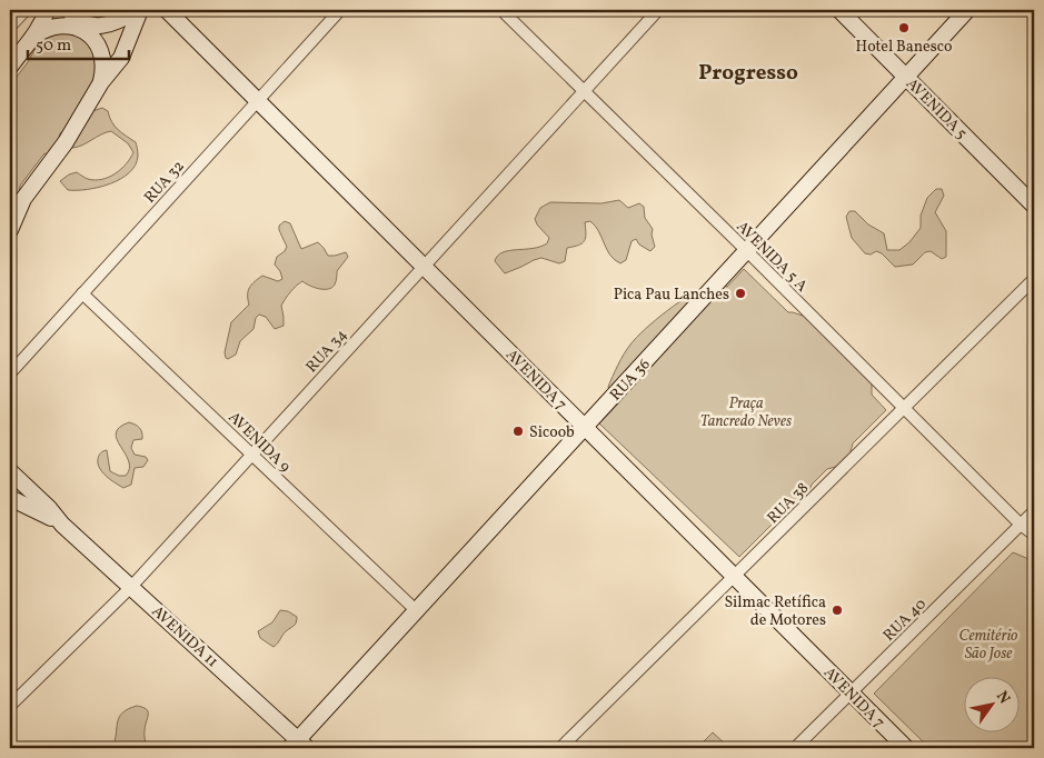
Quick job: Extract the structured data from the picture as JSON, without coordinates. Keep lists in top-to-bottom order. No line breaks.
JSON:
{"streets":{"street":["AVENIDA 5","RUA 32","AVENIDA 5 A","RUA 34","AVENIDA 7","RUA 36","AVENIDA 9","RUA 38","RUA 40","AVENIDA 11"]},"crossings":[["AVENIDA 5","RUA 36"],["RUA 32","AVENIDA 7"],["RUA 32","AVENIDA 9"],["AVENIDA 5 A","RUA 34"],["AVENIDA 5 A","RUA 36"],["AVENIDA 5 A","RUA 38"],["AVENIDA 5 A","RUA 40"],["RUA 34","AVENIDA 7"],["RUA 34","AVENIDA 9"],["RUA 34","AVENIDA 11"],["AVENIDA 7","RUA 36"],["AVENIDA 7","RUA 38"],["AVENIDA 7","RUA 40"],["RUA 36","AVENIDA 9"],["RUA 36","AVENIDA 11"]],"districts":["Progresso"],"parks":["Praça Tancredo Neves","Cemitério São Jose"],"places":["Hotel Banesco","Pica Pau Lanches","Sicoob","Silmac Retífica de Motores"],"scale_bar":"50 m","north":"top right"}
